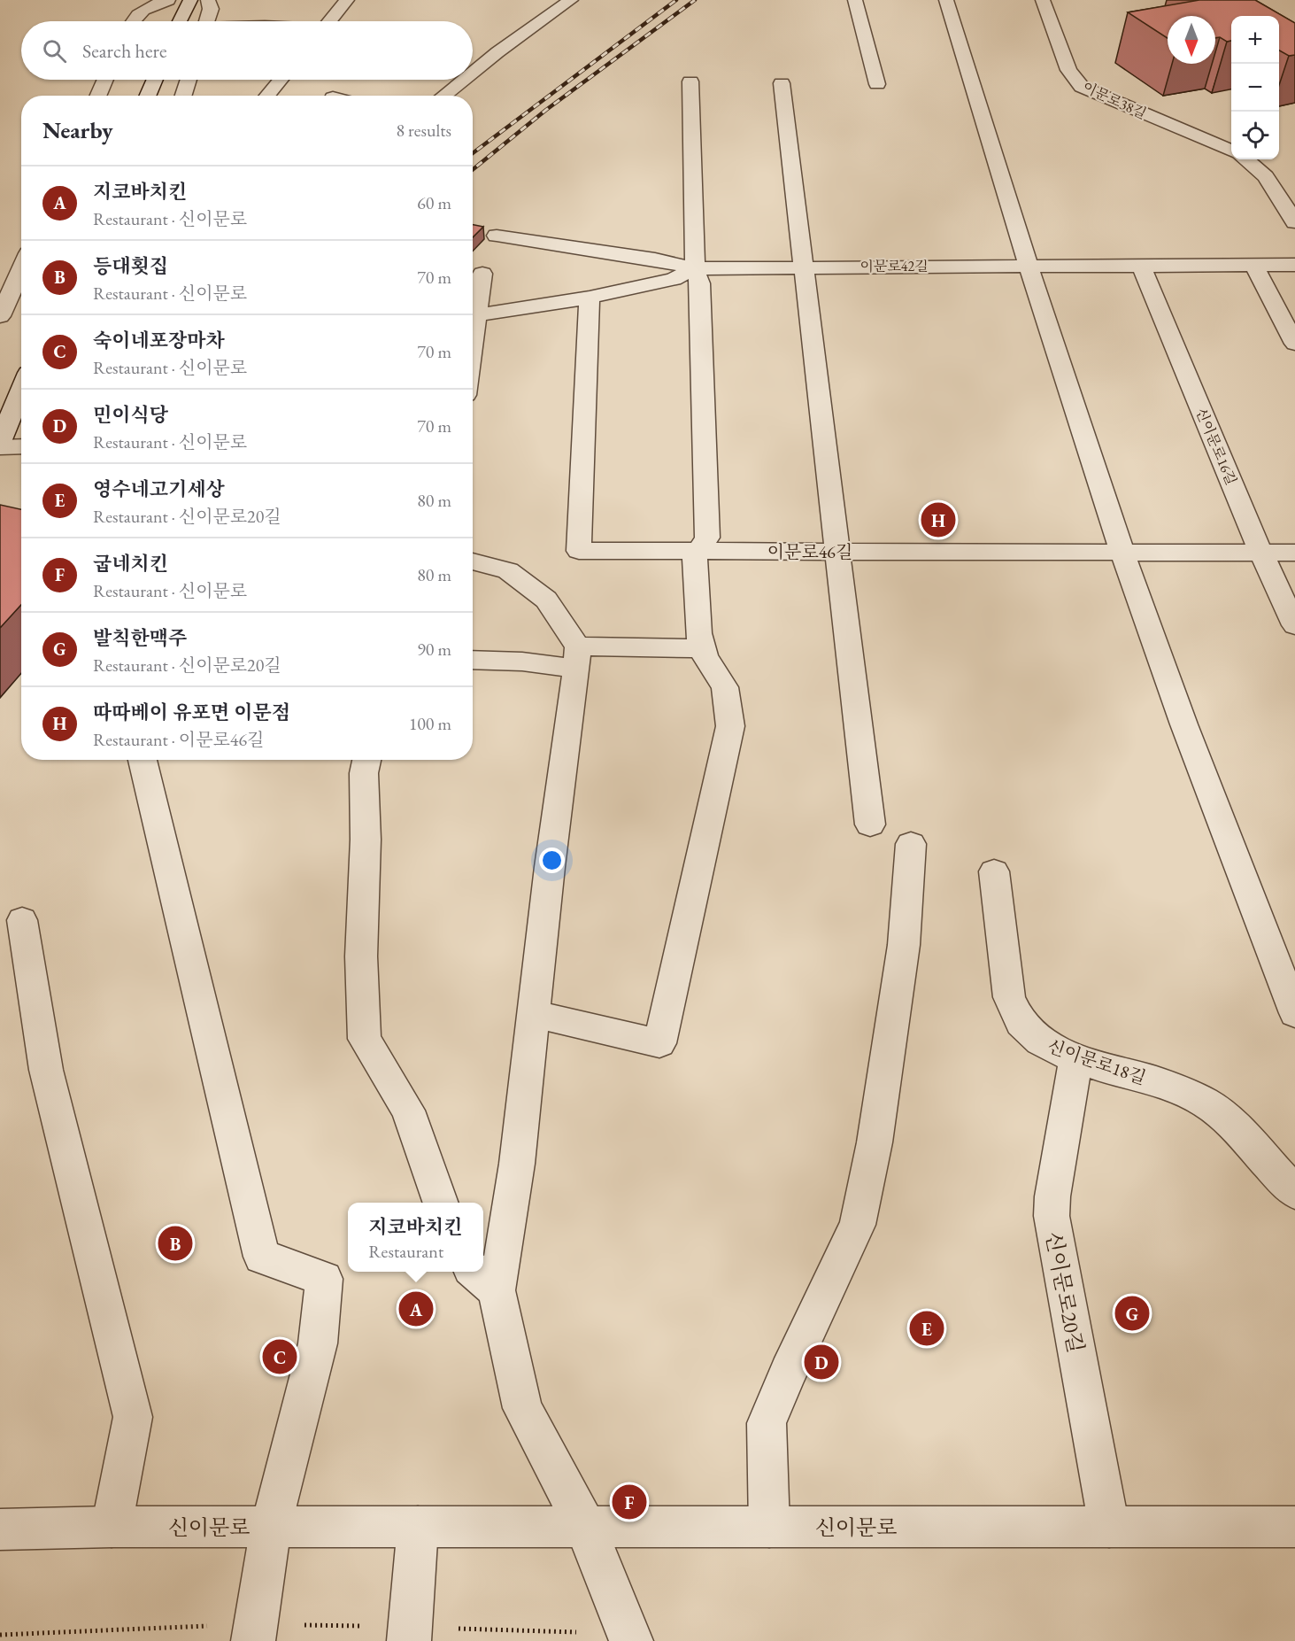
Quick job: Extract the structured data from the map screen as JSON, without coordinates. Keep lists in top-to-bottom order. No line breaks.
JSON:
{"streets":{"street":["이문로38길","이문로42길","신이문로16길","이문로46길","신이문로18길","신이문로20길","신이문로"]},"crossings":[["이문로42길","신이문로16길"],["신이문로16길","이문로46길"],["신이문로18길","신이문로20길"],["신이문로20길","신이문로"]],"north":"bottom","page":{"map_buttons":["+","−"],"search":"Search here","heading":["Nearby","8 results"],"list":[{"mark":"A","name":"지코바치킨","note":"Restaurant · 신이문로","value":"60 m"},{"mark":"B","name":"등대횟집","note":"Restaurant · 신이문로","value":"70 m"},{"mark":"C","name":"숙이네포장마차","note":"Restaurant · 신이문로","value":"70 m"},{"mark":"D","name":"민이식당","note":"Restaurant · 신이문로","value":"70 m"},{"mark":"E","name":"영수네고기세상","note":"Restaurant · 신이문로20길","value":"80 m"},{"mark":"F","name":"굽네치킨","note":"Restaurant · 신이문로","value":"80 m"},{"mark":"G","name":"발칙한맥주","note":"Restaurant · 신이문로20길","value":"90 m"},{"mark":"H","name":"따따베이 유포면 이문점","note":"Restaurant · 이문로46길","value":"100 m"}],"pins":["H","B","A","G","E","C","D","F"],"popup":["지코바치킨","Restaurant"]}}
